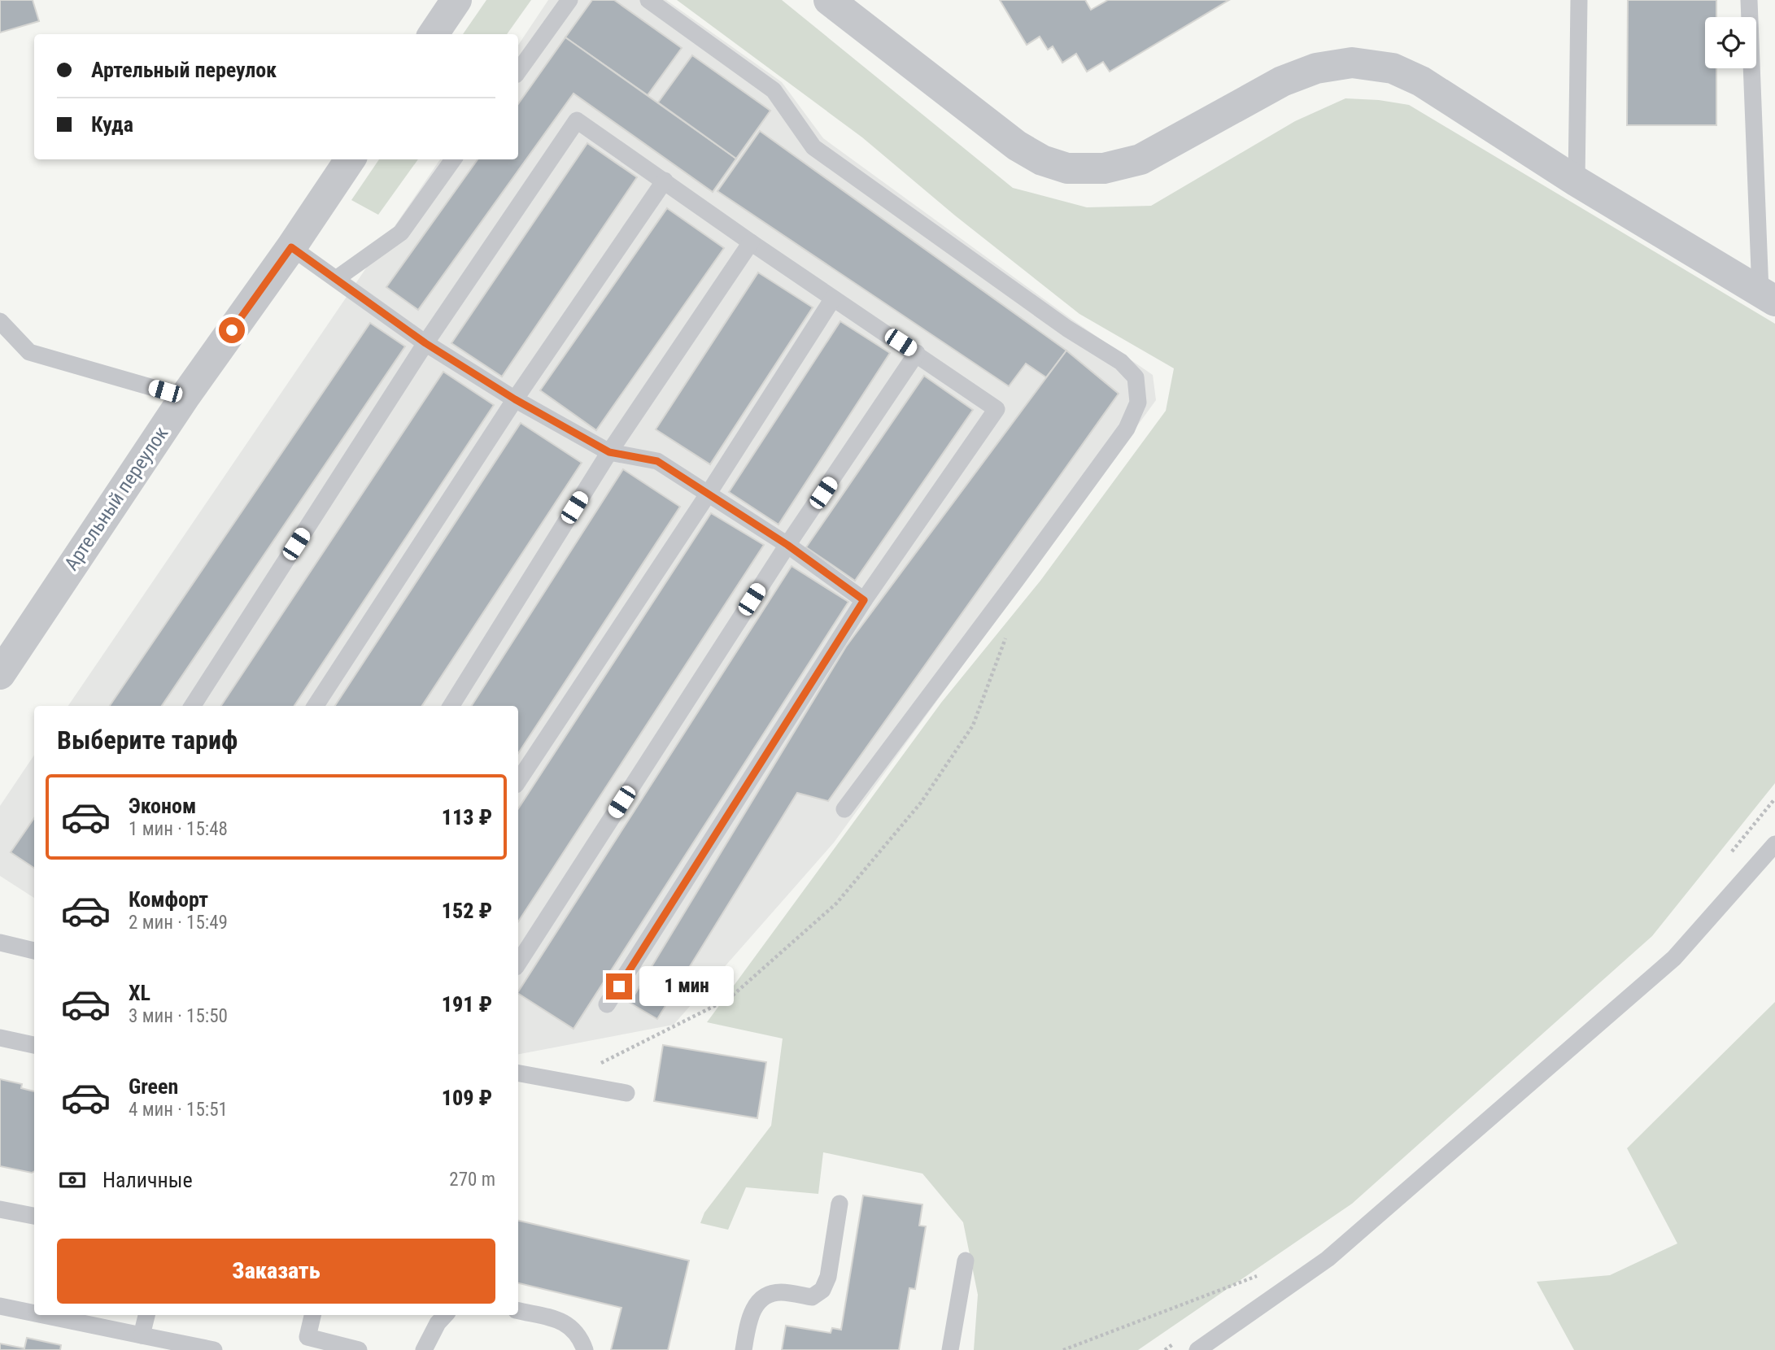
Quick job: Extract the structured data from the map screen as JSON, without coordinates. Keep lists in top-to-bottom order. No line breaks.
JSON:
{"streets":{"street":["Артельный переулок"]},"page":{"banner":["Артельный переулок","Куда"],"heading":"Выберите тариф","list":[{"name":"Эконом","note":"1 мин · 15:48","value":"113 ₽"},{"name":"Комфорт","note":"2 мин · 15:49","value":"152 ₽"},{"name":"XL","note":"3 мин · 15:50","value":"191 ₽"},{"name":"Green","note":"4 мин · 15:51","value":"109 ₽"}],"bubble":"1 мин","pay":["Наличные","270 m"],"buttons":"Заказать"}}
